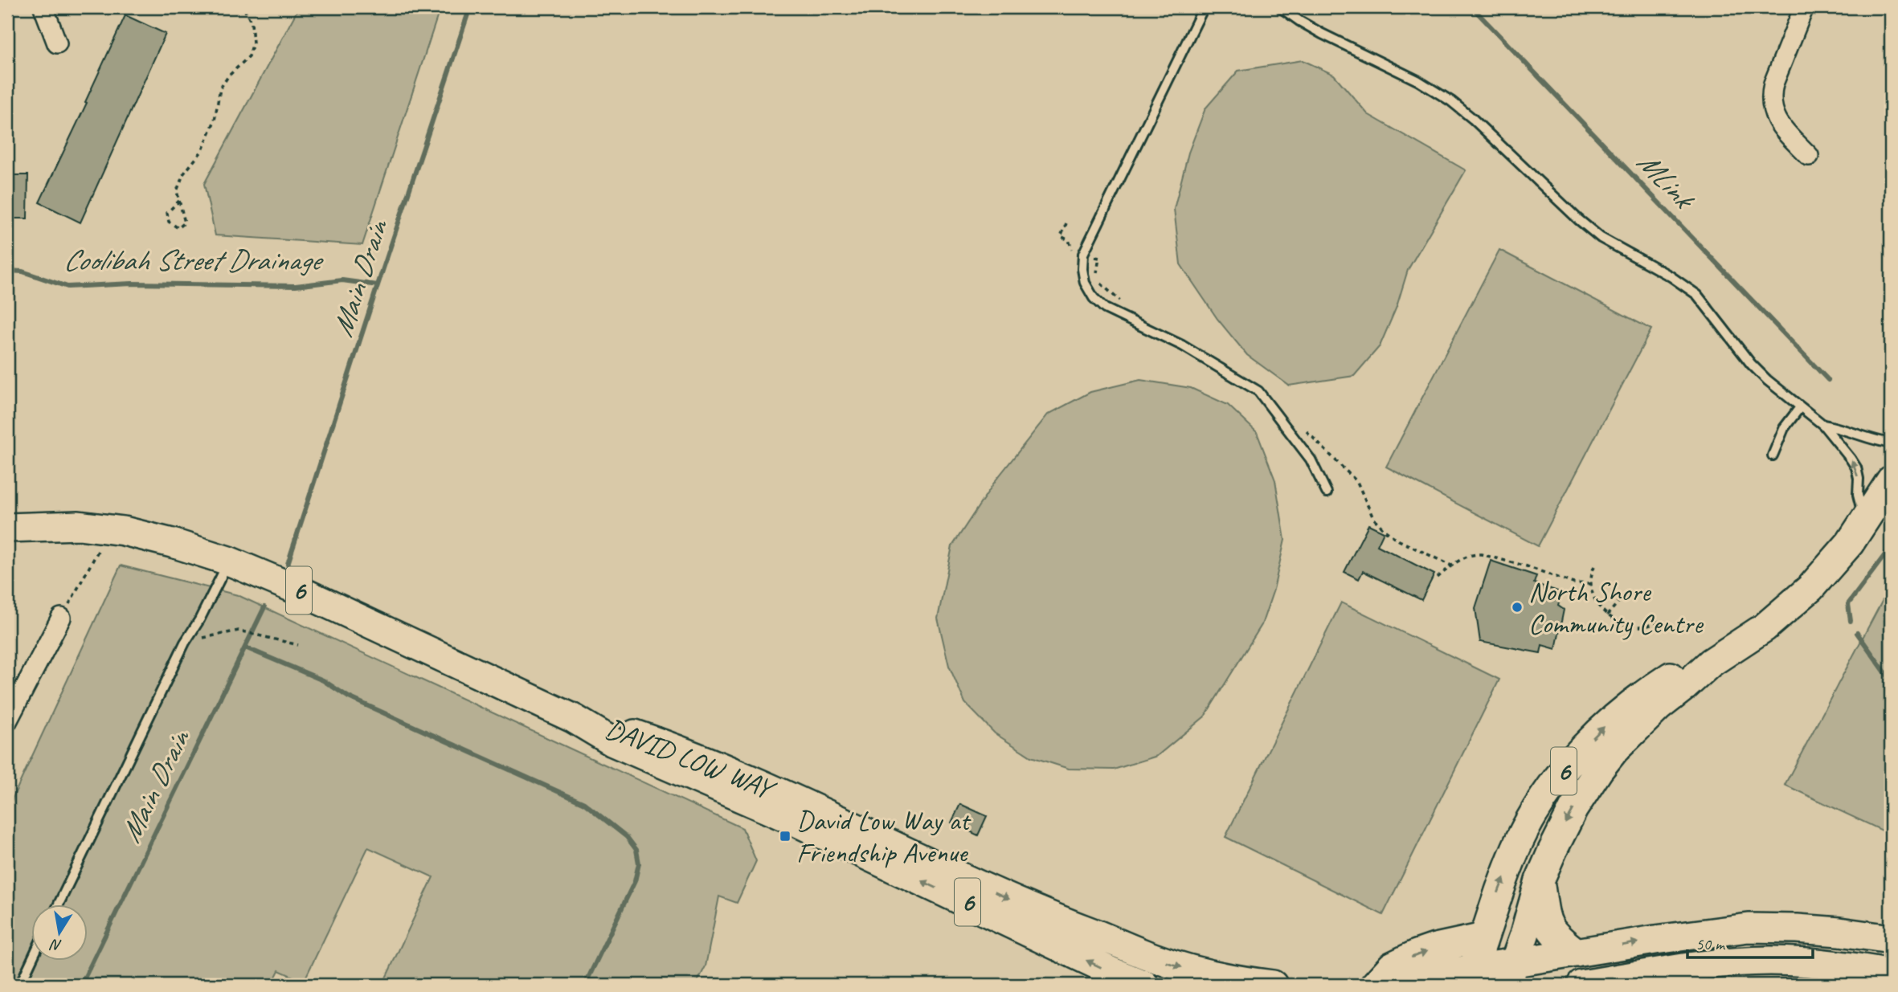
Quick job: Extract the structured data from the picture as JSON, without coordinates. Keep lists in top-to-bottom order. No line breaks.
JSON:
{"streets":{"main road":["6","DAVID LOW WAY"]},"water":["MLink","Coolibah Street Drainage","Main Drain"],"places":{"other":["North Shore Community Centre"],"transit":["David Low Way at Friendship Avenue"]},"scale_bar":"50 m","north":"bottom"}
